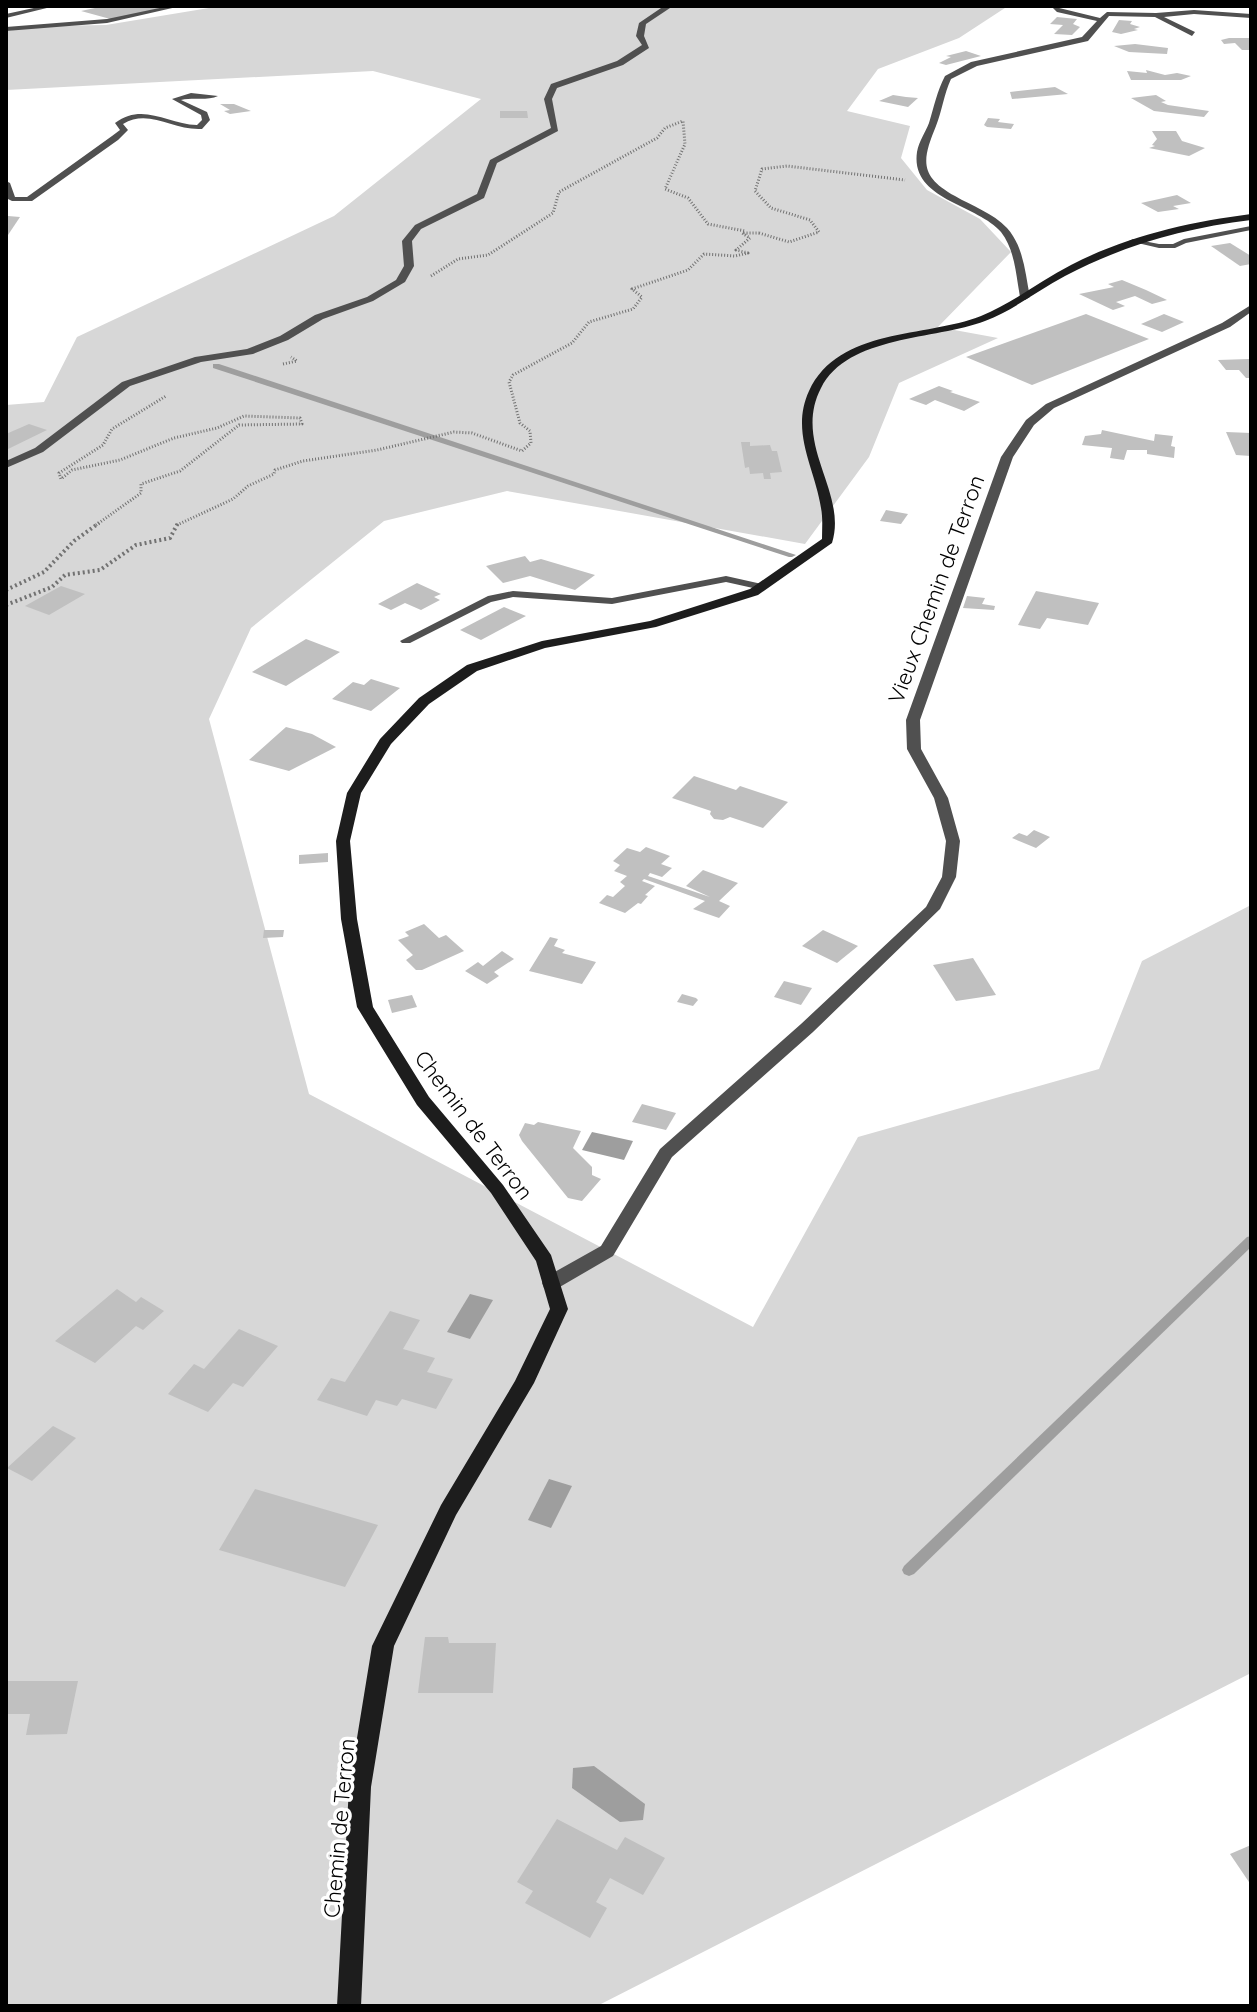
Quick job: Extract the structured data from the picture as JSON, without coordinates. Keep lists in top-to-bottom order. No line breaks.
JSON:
{"streets":{"street":["Vieux Chemin de Terron","Chemin de Terron"]},"crossings":[["Vieux Chemin de Terron","Chemin de Terron"]]}
